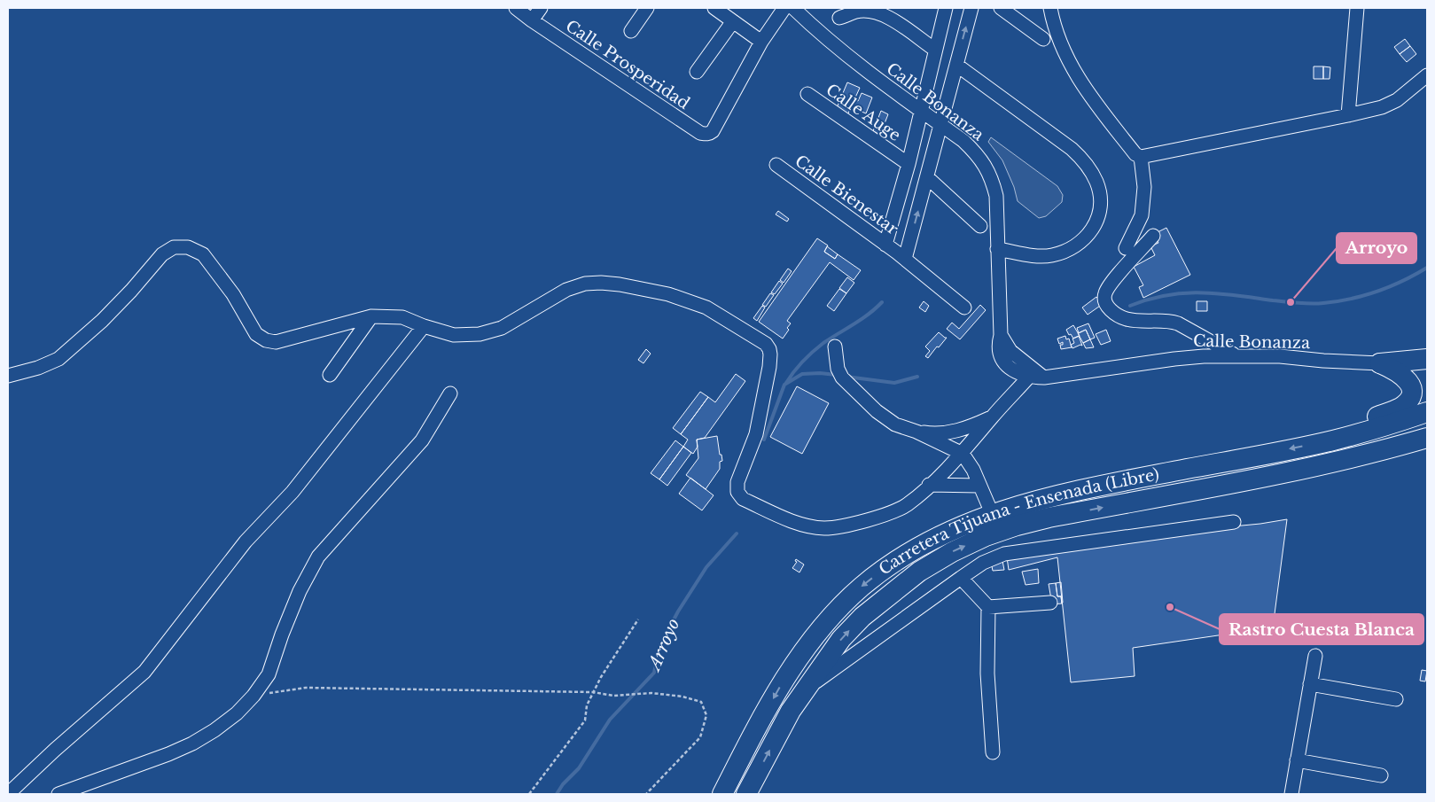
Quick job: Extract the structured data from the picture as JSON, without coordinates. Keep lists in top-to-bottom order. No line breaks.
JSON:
{"streets":{"highway":["Carretera Tijuana - Ensenada (Libre)"],"street":["Calle Prosperidad","Calle Bonanza","Calle Auge","Calle Bienestar"]},"water":["Arroyo"],"places":["Arroyo","Rastro Cuesta Blanca"]}
